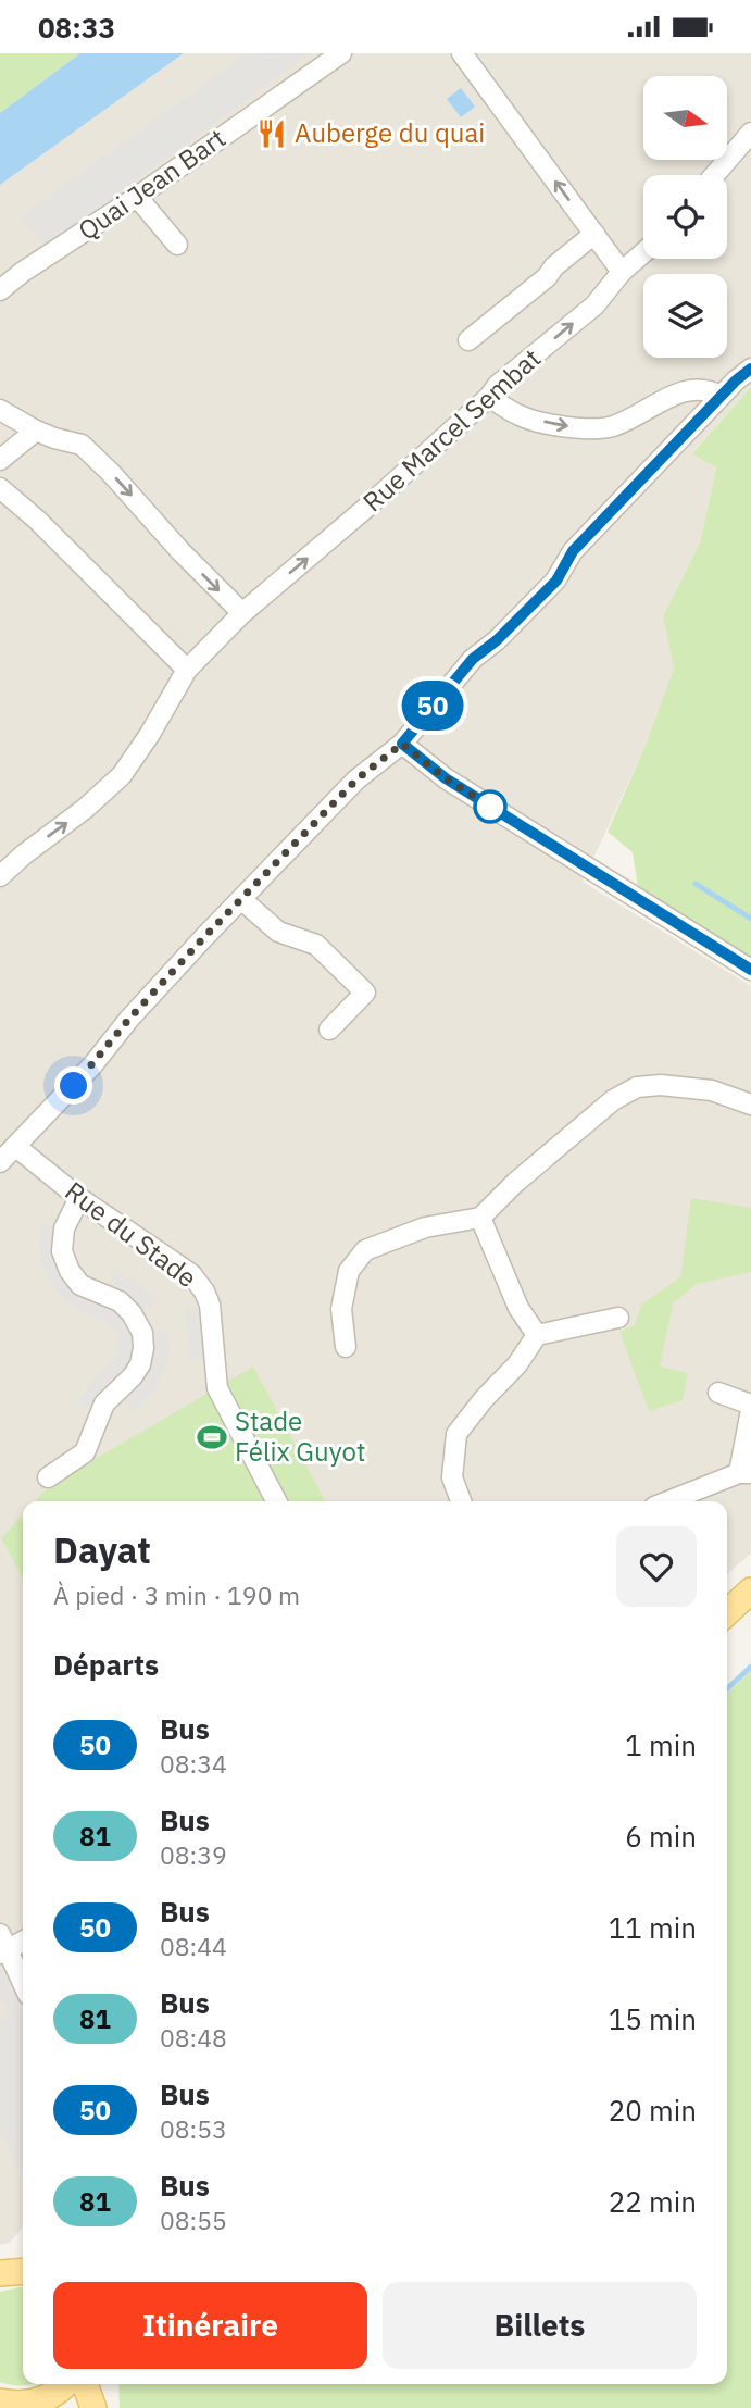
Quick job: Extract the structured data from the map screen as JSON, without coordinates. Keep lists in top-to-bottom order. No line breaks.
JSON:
{"streets":{"street":["Quai Jean Bart","Rue Marcel Sembat","Rue du Stade"]},"places":{"restaurant":["Auberge du quai"],"sports":["Stade Félix Guyot"]},"lines":["bus line 50"],"north":"right","page":{"status":"08:33","on_map":"50","heading":[["Dayat","À pied · 3 min · 190 m"],"Départs"],"list":[{"mark":"50","name":"Bus","note":"08:34","value":"1 min"},{"mark":"81","name":"Bus","note":"08:39","value":"6 min"},{"mark":"50","name":"Bus","note":"08:44","value":"11 min"},{"mark":"81","name":"Bus","note":"08:48","value":"15 min"},{"mark":"50","name":"Bus","note":"08:53","value":"20 min"},{"mark":"81","name":"Bus","note":"08:55","value":"22 min"}],"buttons":["Itinéraire","Billets"]}}
